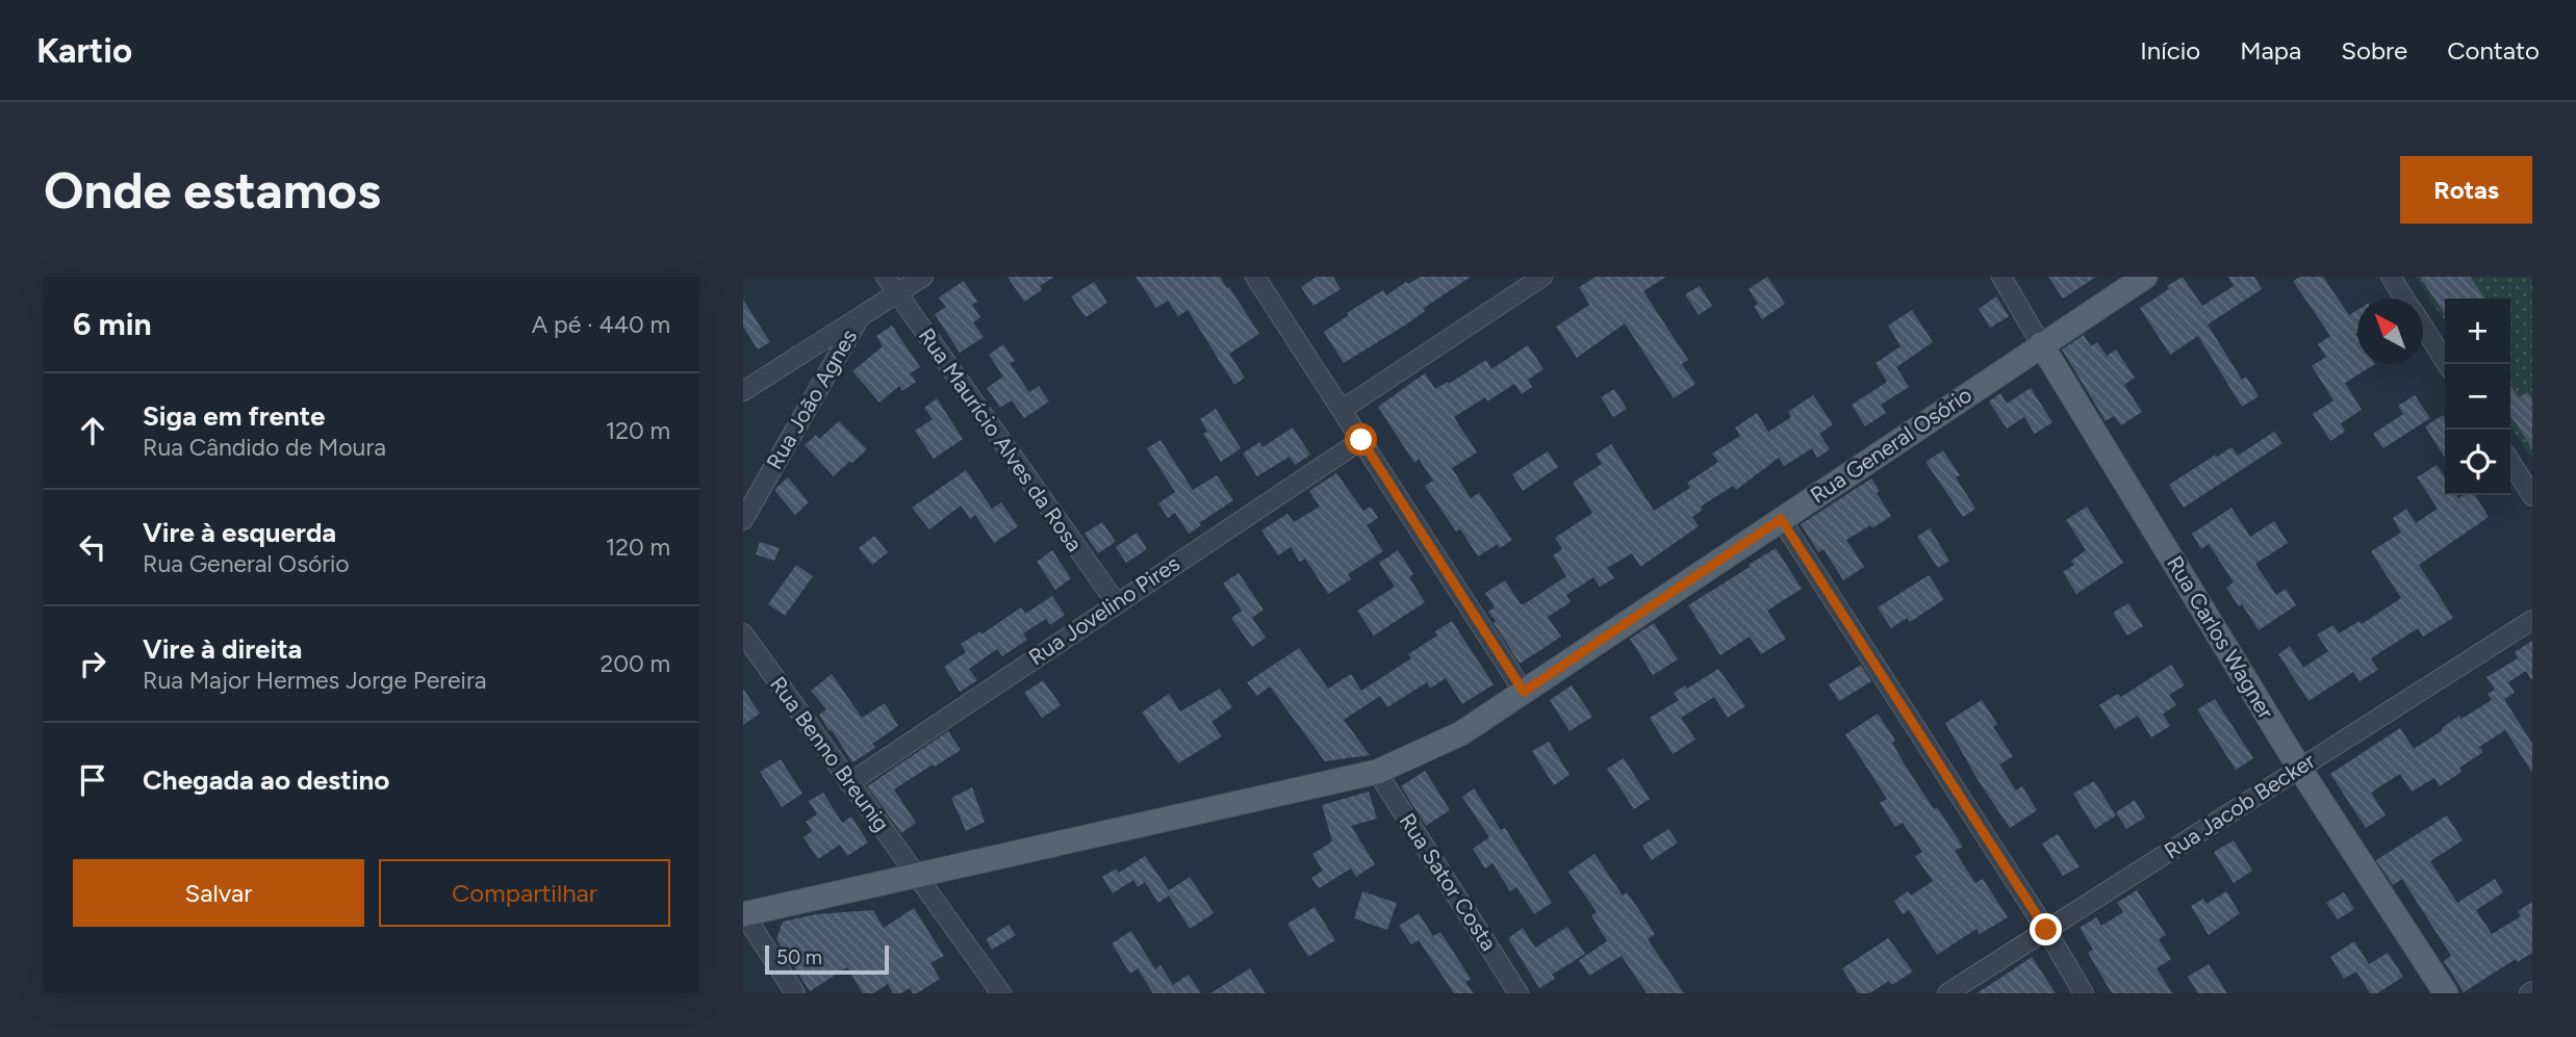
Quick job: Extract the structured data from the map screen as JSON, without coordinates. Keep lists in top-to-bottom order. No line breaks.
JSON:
{"streets":{"main road":["Rua General Osório","Rua Carlos Wagner"],"street":["Rua João Agnes","Rua Maurício Alves da Rosa","Rua Jovelino Pires","Rua Benno Breunig","Rua Jacob Becker","Rua Sator Costa"]},"crossings":[["Rua Maurício Alves da Rosa","Rua Jovelino Pires"],["Rua General Osório","Rua Carlos Wagner"],["Rua General Osório","Rua Benno Breunig"],["Rua General Osório","Rua Sator Costa"],["Rua Jovelino Pires","Rua Benno Breunig"],["Rua Carlos Wagner","Rua Jacob Becker"]],"scale_bar":"50 m","north":"top left","page":{"header":"Kartio","nav":["Início","Mapa","Sobre","Contato"],"buttons":["Rotas",["Salvar","Compartilhar"]],"title":"Onde estamos","heading":["6 min","A pé · 440 m"],"map_buttons":["+","−"],"list":[["Siga em frente","Rua Cândido de Moura","120 m"],["Vire à esquerda","Rua General Osório","120 m"],["Vire à direita","Rua Major Hermes Jorge Pereira","200 m"],"Chegada ao destino"],"scale":"50 m"}}
